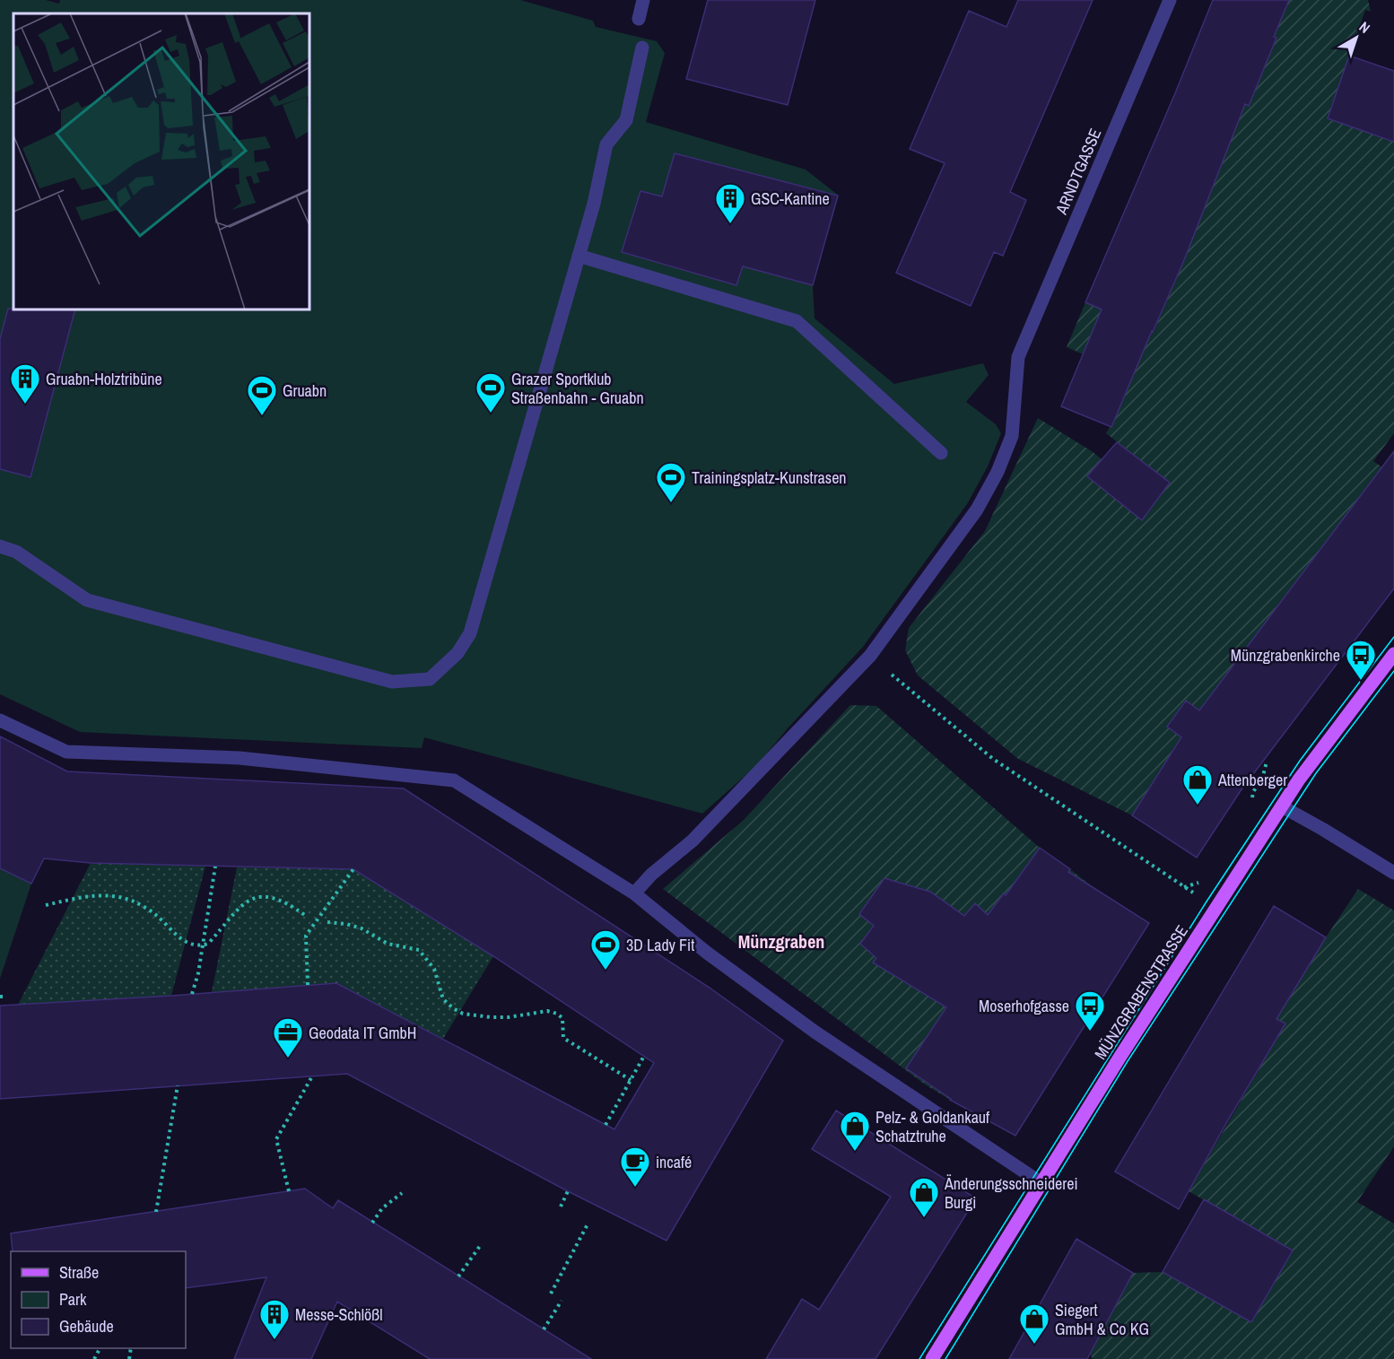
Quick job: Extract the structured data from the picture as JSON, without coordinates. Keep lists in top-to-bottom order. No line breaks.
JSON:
{"streets":{"main road":["MÜNZGRABENSTRASSE"],"street":["ARNDTGASSE"]},"districts":["Münzgraben"],"places":{"building":["GSC-Kantine","Gruabn-Holztribüne","Messe-Schlößl"],"sports":["Grazer Sportklub Straßenbahn - Gruabn","Gruabn","Trainingsplatz-Kunstrasen","3D Lady Fit"],"bus stop":["Münzgrabenkirche","Moserhofgasse"],"shop":["Attenberger","Pelz- & Goldankauf Schatztruhe","Änderungsschneiderei Burgi","Siegert GmbH & Co KG"],"office":["Geodata IT GmbH"],"cafe":["incafé"]},"legend":["Straße","Park","Gebäude"],"north":"top right"}
